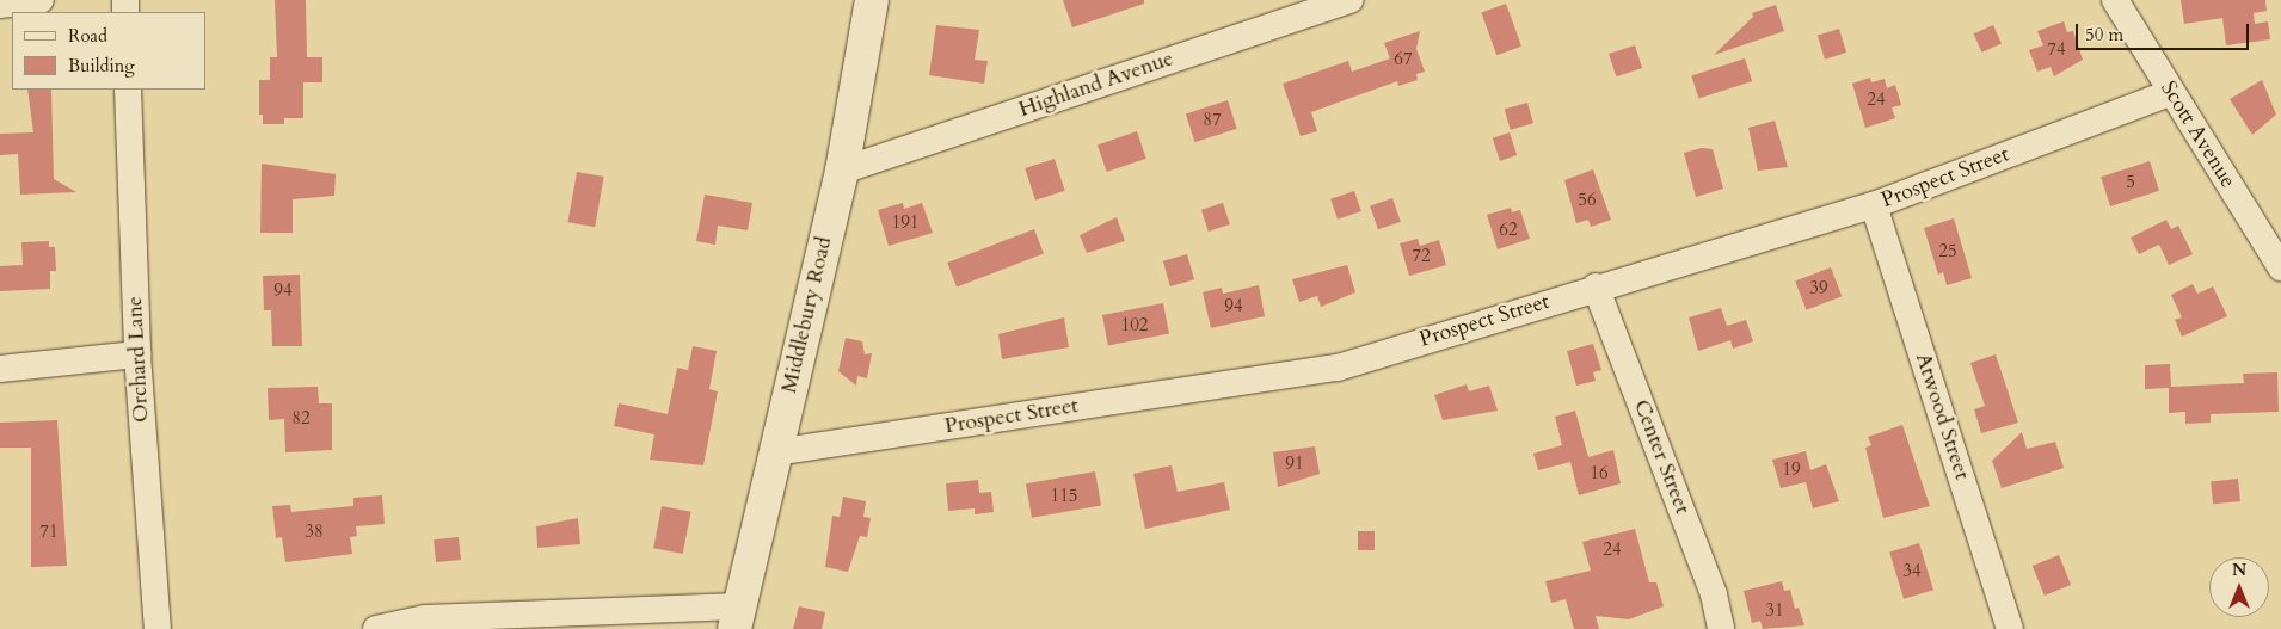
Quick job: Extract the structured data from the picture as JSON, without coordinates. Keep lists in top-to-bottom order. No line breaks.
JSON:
{"streets":{"street":["Highland Avenue","Scott Avenue","Prospect Street","Middlebury Road","Orchard Lane","Atwood Street","Center Street"]},"crossings":[["Highland Avenue","Middlebury Road"],["Scott Avenue","Prospect Street"],["Prospect Street","Middlebury Road"],["Prospect Street","Atwood Street"],["Prospect Street","Center Street"]],"house_numbers":["74","67","24","87","5","56","191","62","25","72","39","94","94","102","82","91","19","16","115","71","38","24","34","31"],"legend":["Road","Building"],"scale_bar":"50 m","north":"top"}
